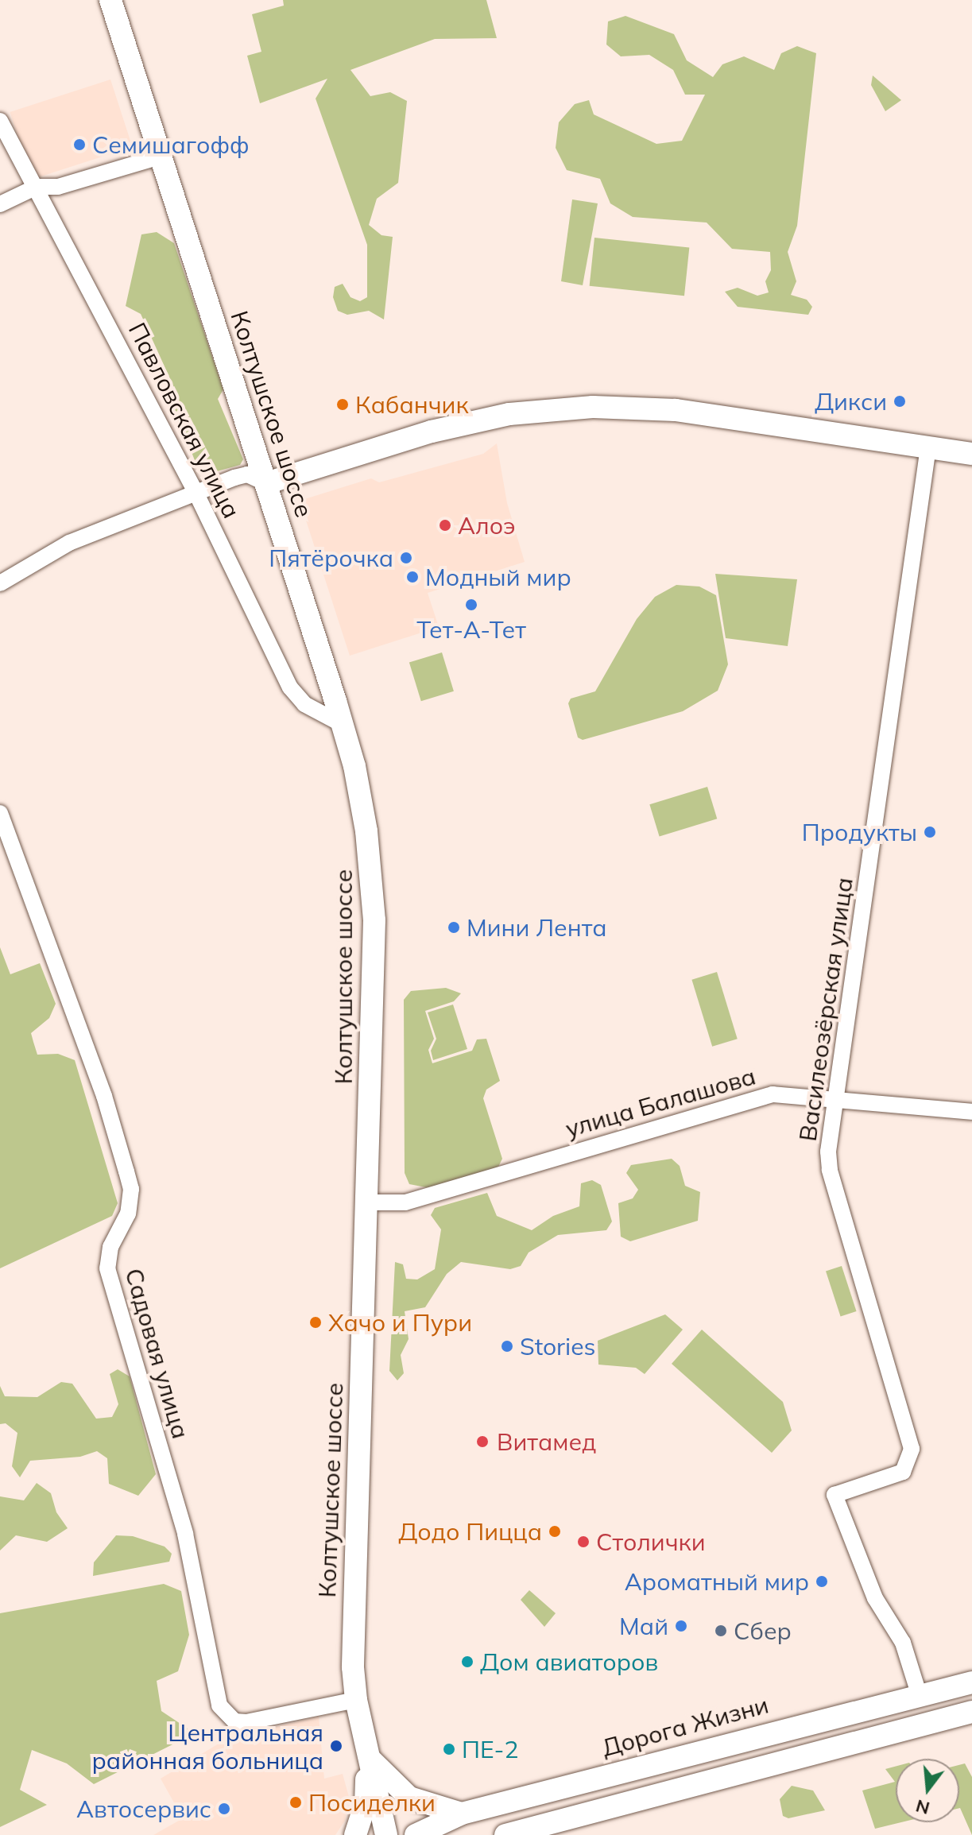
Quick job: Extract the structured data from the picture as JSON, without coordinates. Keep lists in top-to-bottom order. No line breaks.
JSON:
{"streets":{"main road":["Колтушское шоссе","Дорога Жизни"],"street":["Павловская улица","Василеозёрская улица","улица Балашова","Садовая улица"]},"crossings":[["Колтушское шоссе","Павловская улица"],["Колтушское шоссе","улица Балашова"],["Колтушское шоссе","Садовая улица"],["Василеозёрская улица","улица Балашова"],["Василеозёрская улица","Дорога Жизни"]],"places":["Семишагофф","Дикси","Кабанчик","Алоэ","Пятёрочка","Модный мир","Тет-А-Тет","Продукты","Мини Лента","Хачо и Пури","Stories","Витамед","Додо Пицца","Столички","Ароматный мир","Май","Сбер","Дом авиаторов","Центральная районная больница","ПЕ-2","Посиделки","Автосервис"],"north":"bottom"}
